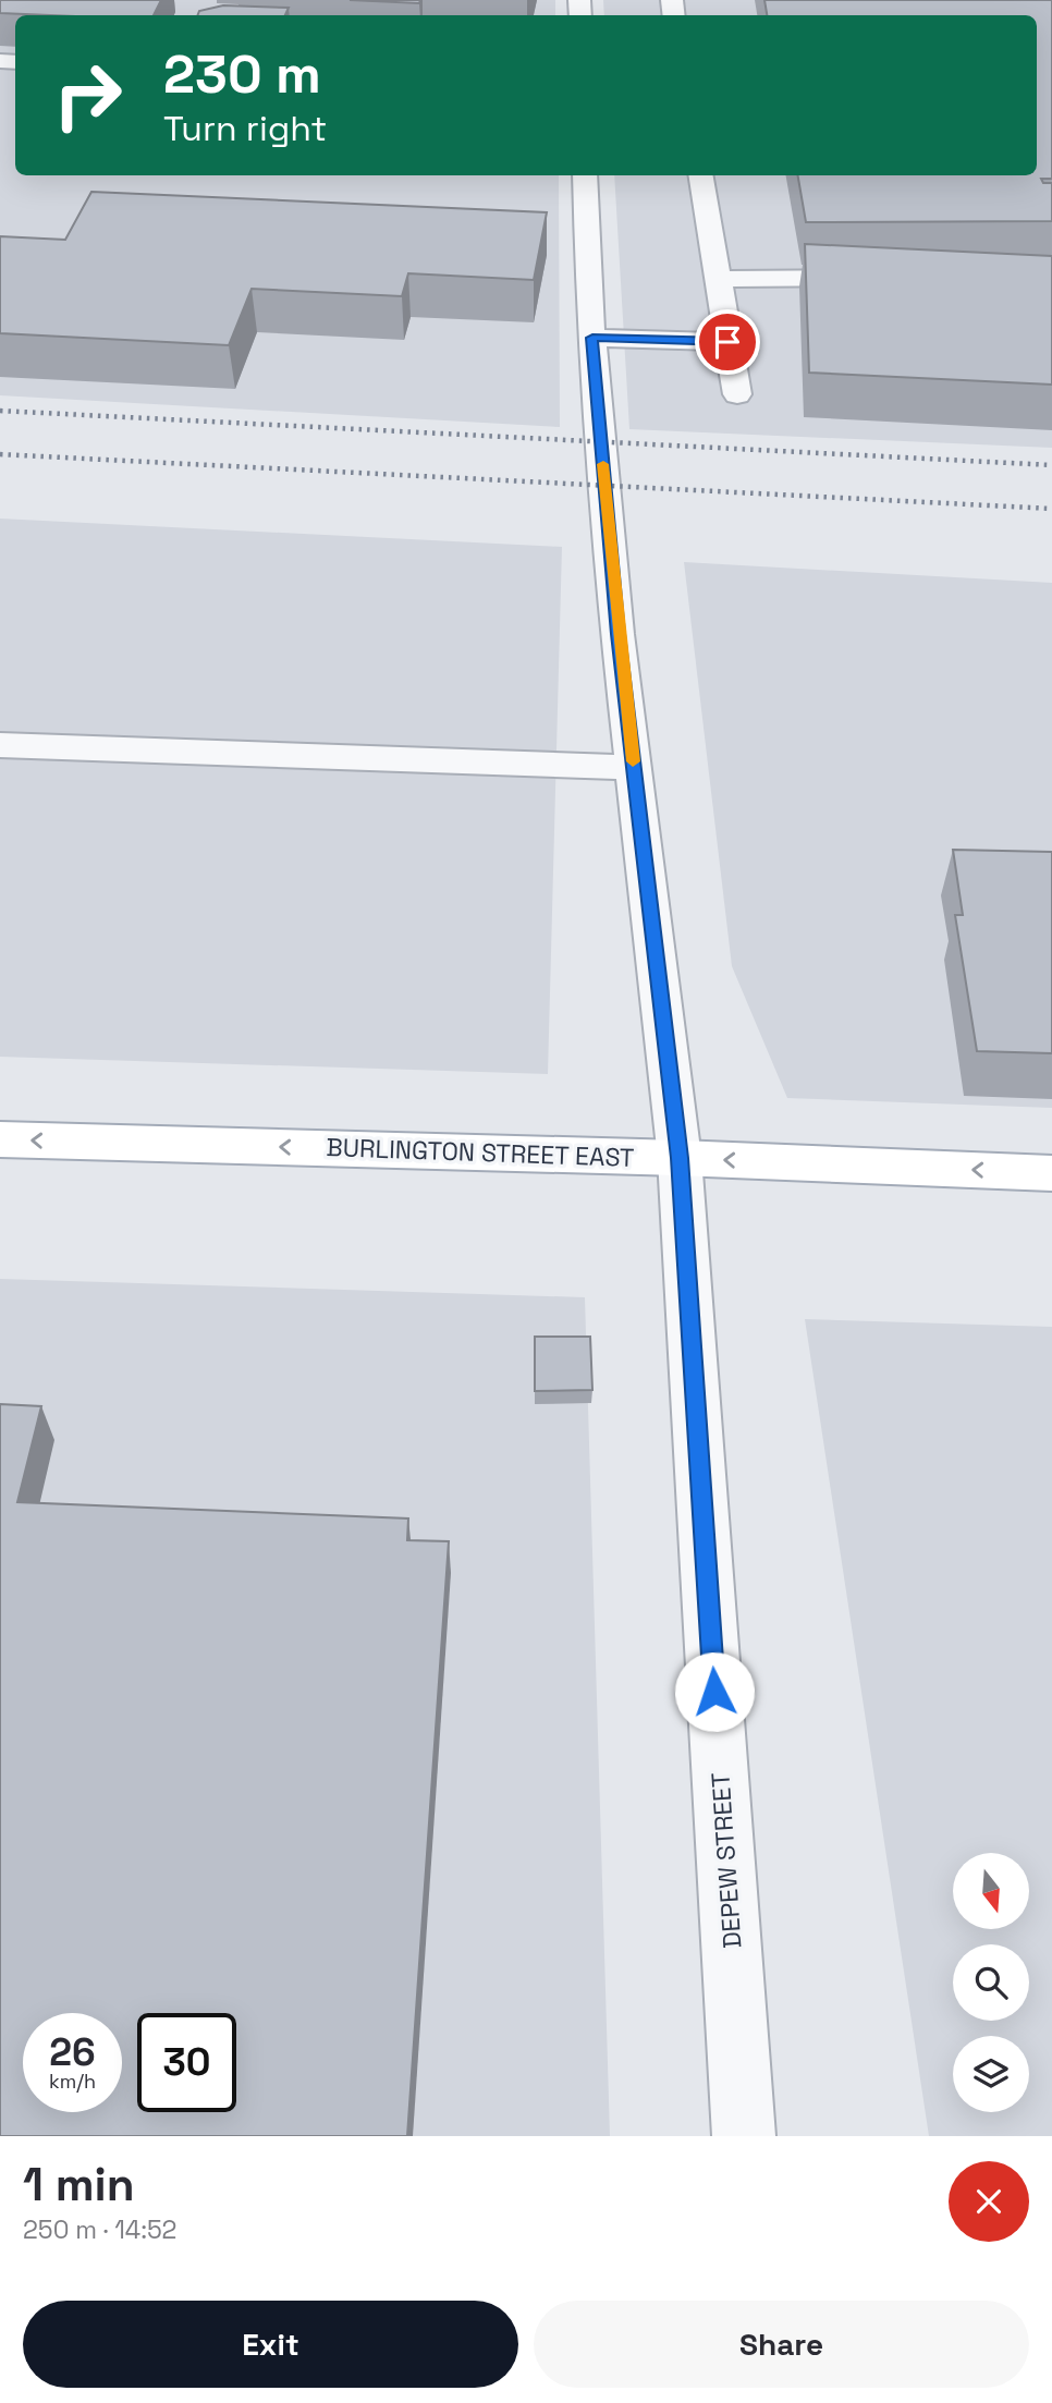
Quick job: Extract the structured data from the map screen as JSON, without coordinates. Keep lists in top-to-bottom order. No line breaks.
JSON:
{"streets":{"main road":["BURLINGTON STREET EAST"],"street":["DEPEW STREET"]},"crossings":[["BURLINGTON STREET EAST","DEPEW STREET"]],"one_way":["BURLINGTON STREET EAST"],"north":"bottom","page":{"turn":["230 m","Turn right"],"speed":"26 km/h","limit":"30","heading":["1 min","250 m · 14:52"],"buttons":["Exit","Share"]}}
